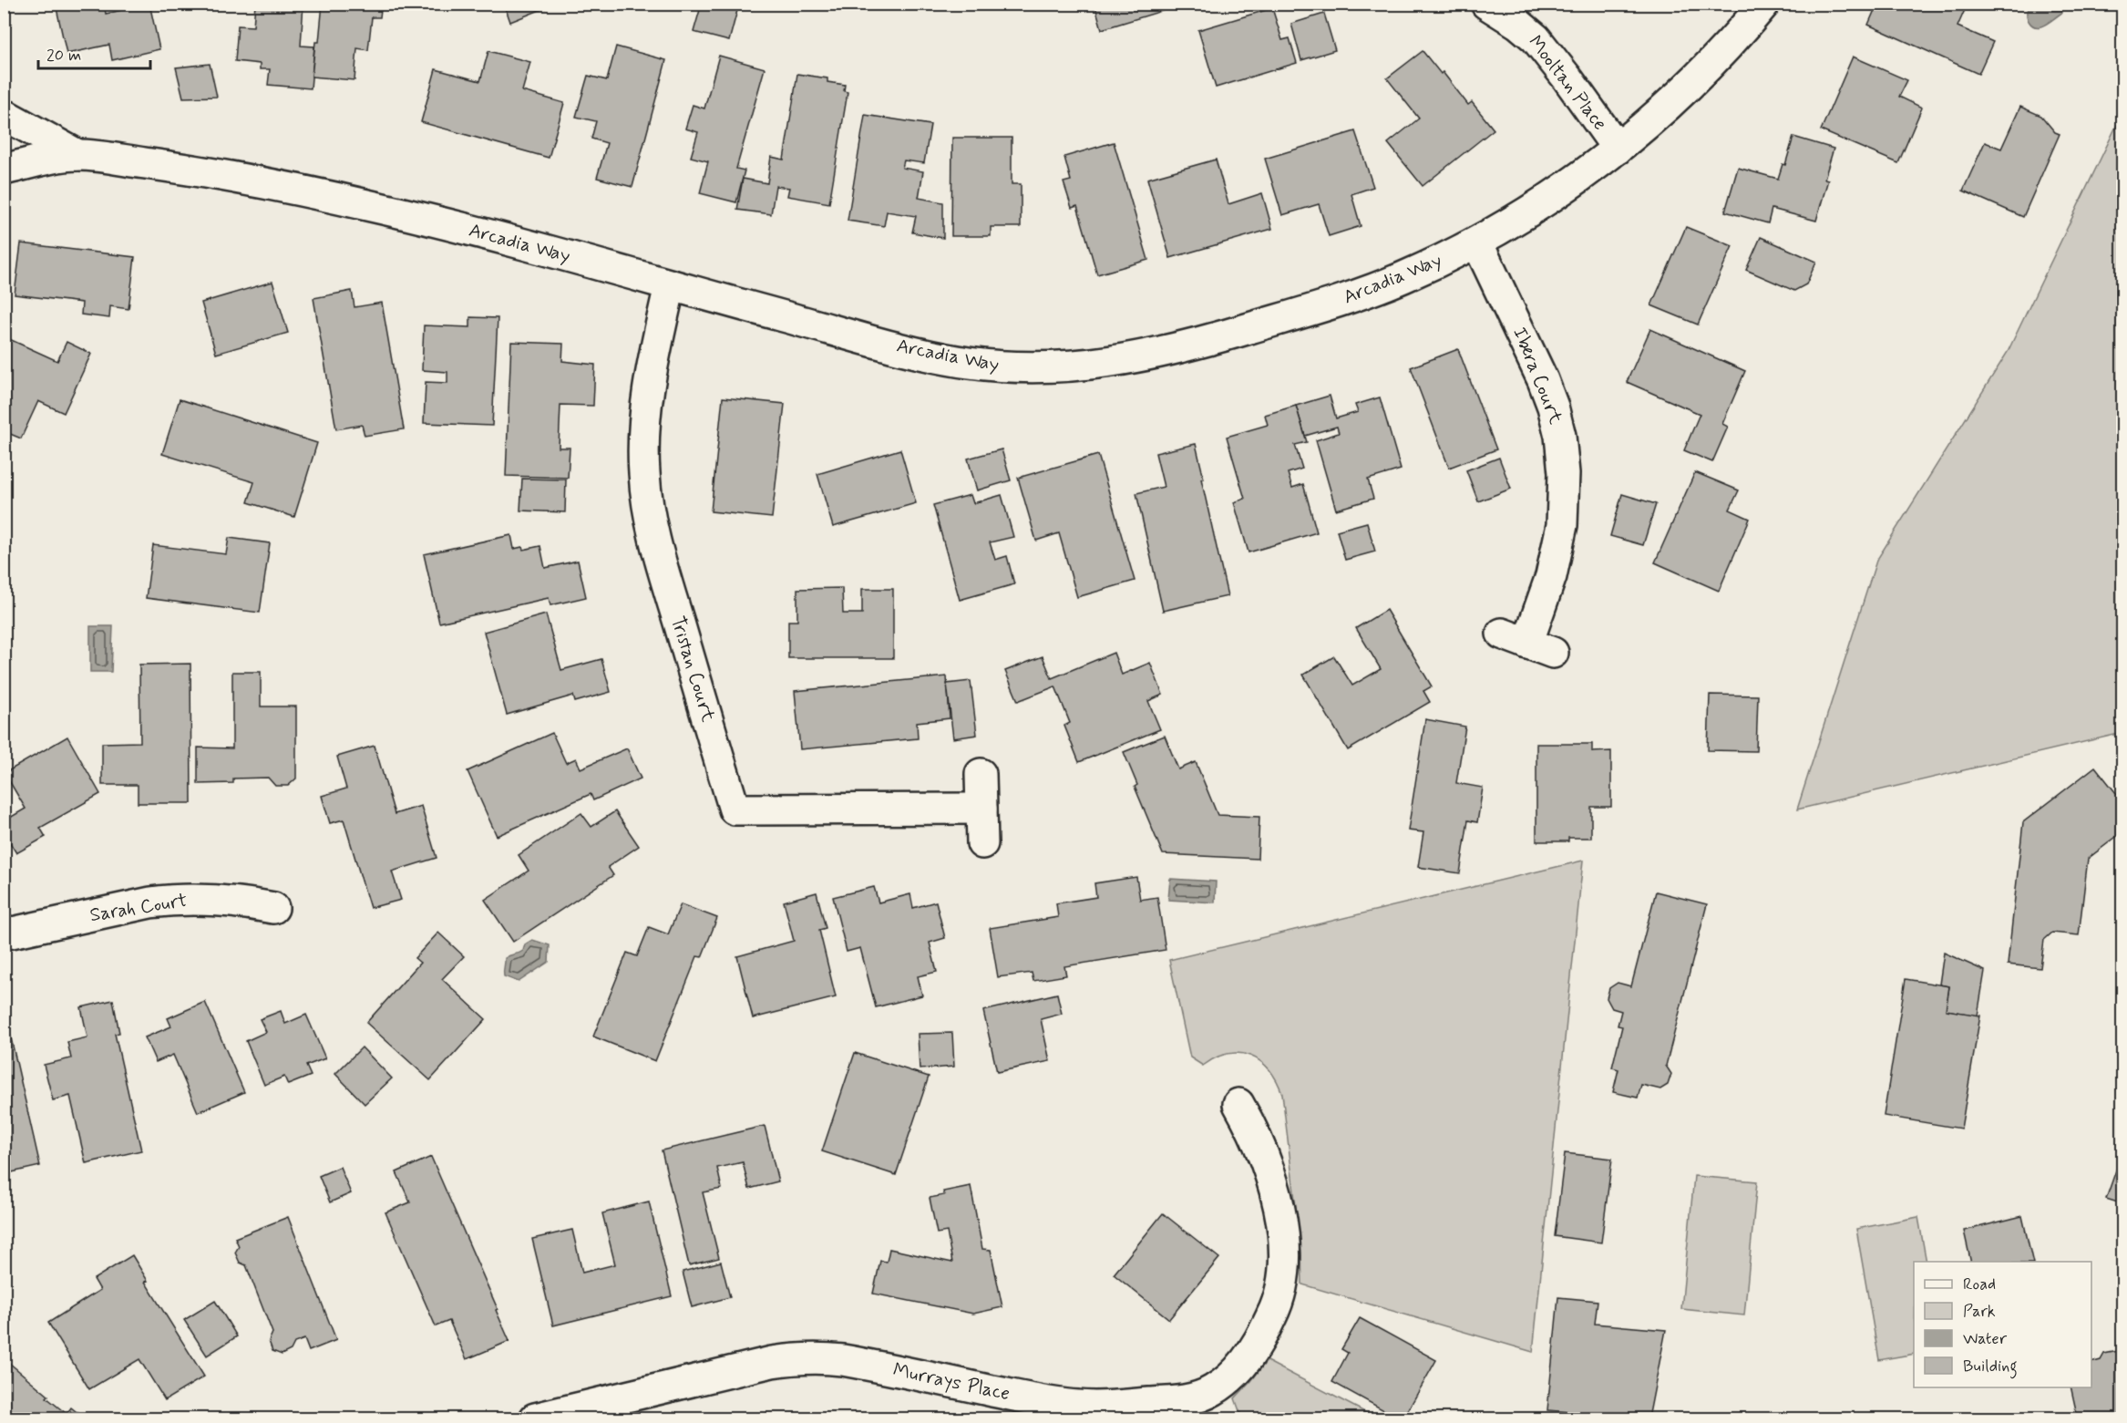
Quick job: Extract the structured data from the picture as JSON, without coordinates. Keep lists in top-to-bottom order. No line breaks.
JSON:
{"streets":{"street":["Mooltan Place","Arcadia Way","Ibera Court","Tristan Court","Sarah Court","Murrays Place"]},"crossings":[["Mooltan Place","Arcadia Way"],["Arcadia Way","Ibera Court"],["Arcadia Way","Tristan Court"]],"legend":["Road","Park","Water","Building"],"scale_bar":"20 m"}
